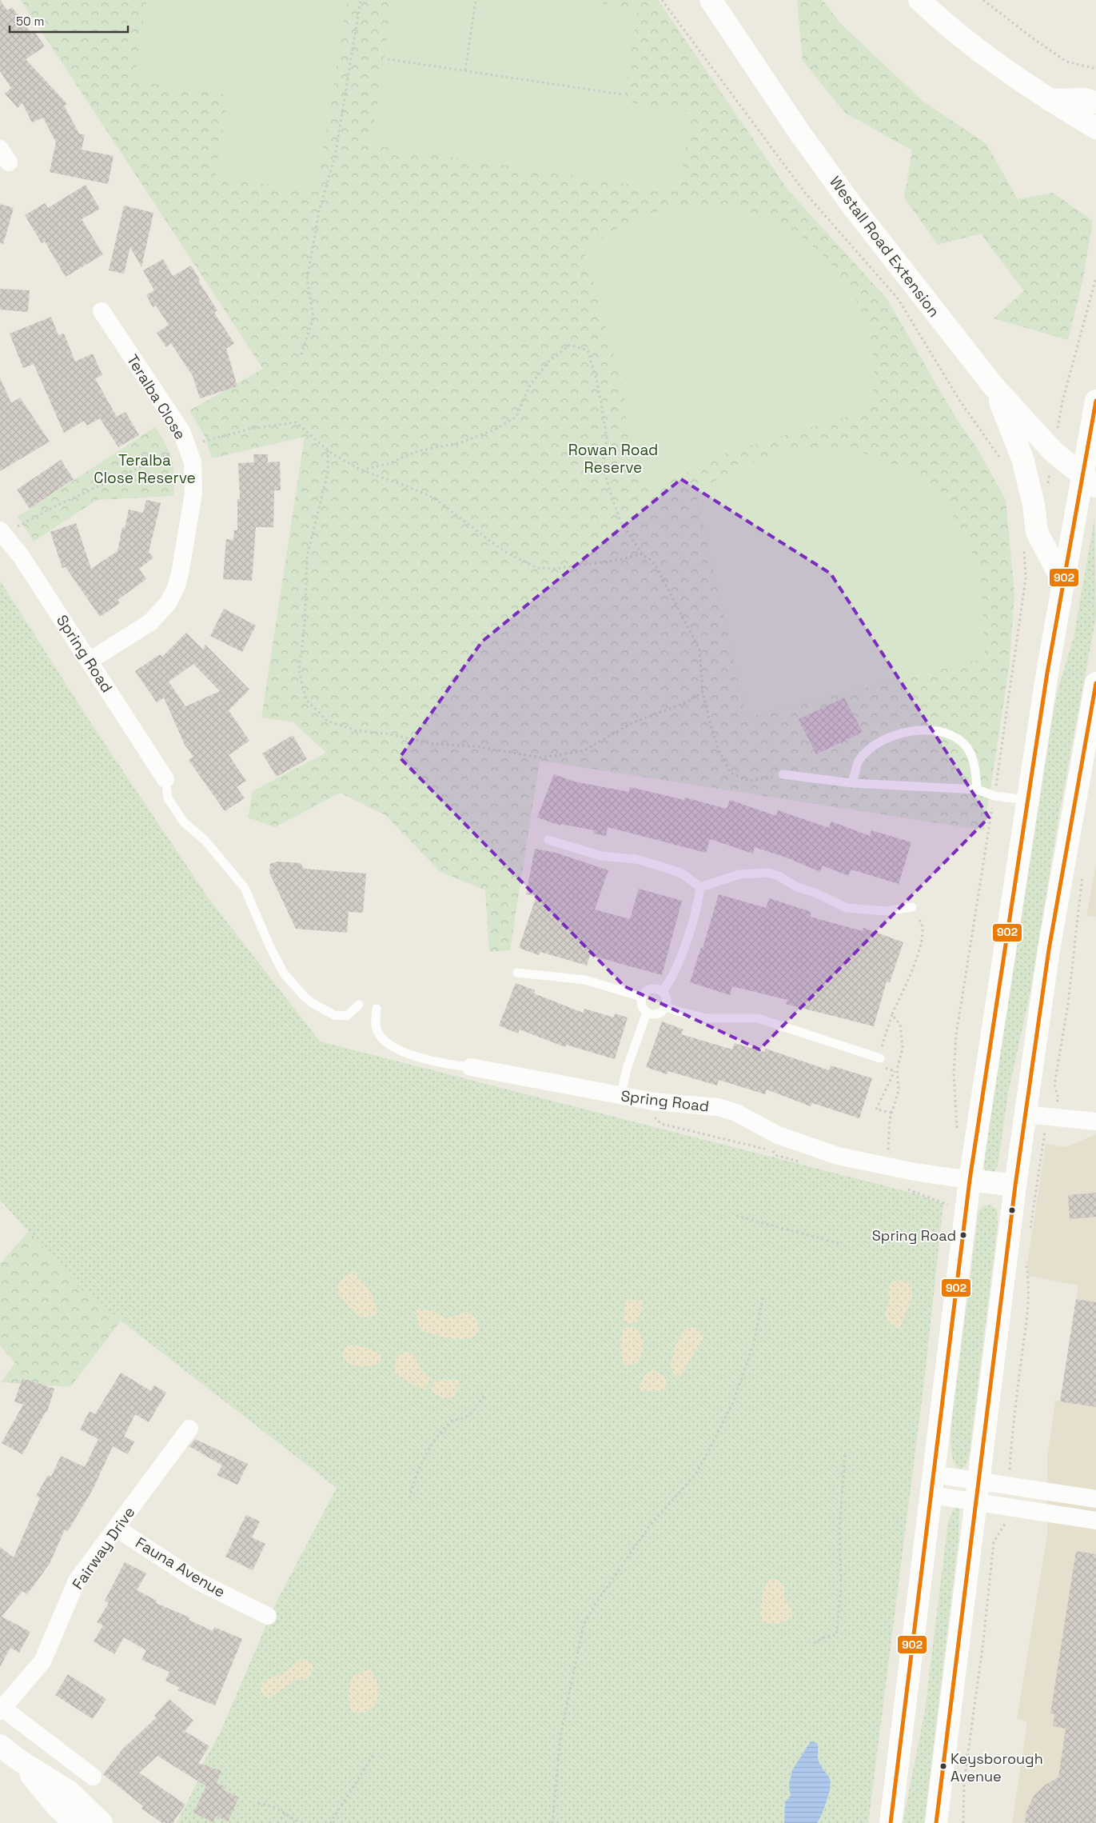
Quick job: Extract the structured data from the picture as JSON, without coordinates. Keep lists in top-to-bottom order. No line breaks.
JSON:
{"streets":{"main road":["Westall Road Extension"],"street":["Teralba Close","Spring Road","Fairway Drive","Fauna Avenue"]},"crossings":[["Teralba Close","Spring Road"],["Fairway Drive","Fauna Avenue"]],"parks":["Rowan Road Reserve","Teralba Close Reserve"],"places":["Spring Road","Keysborough Avenue"],"lines":["transit line 902"],"scale_bar":"50 m"}
